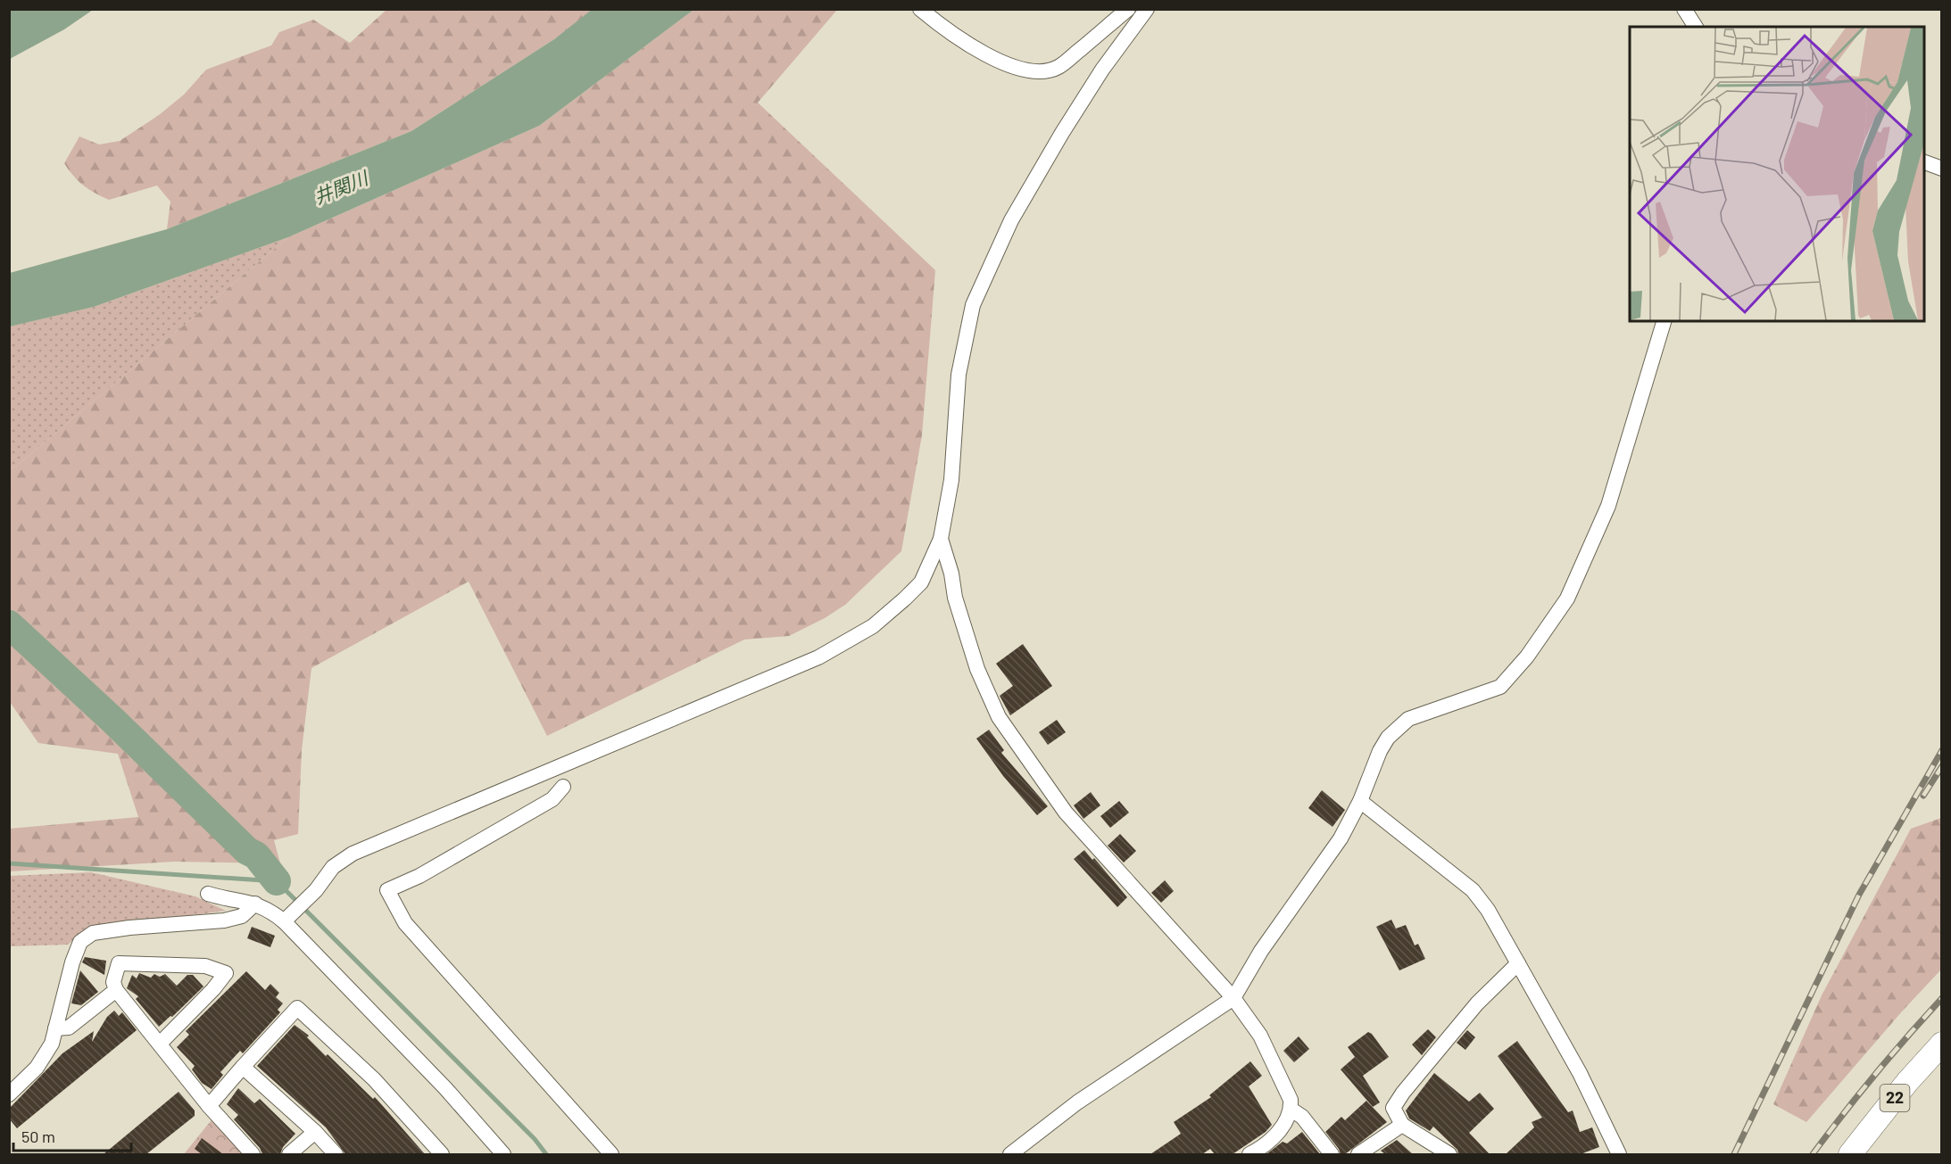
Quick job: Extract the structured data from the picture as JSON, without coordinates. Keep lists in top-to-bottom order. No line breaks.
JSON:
{"streets":{"main road":["22"]},"water":["井関川"],"scale_bar":"50 m"}
